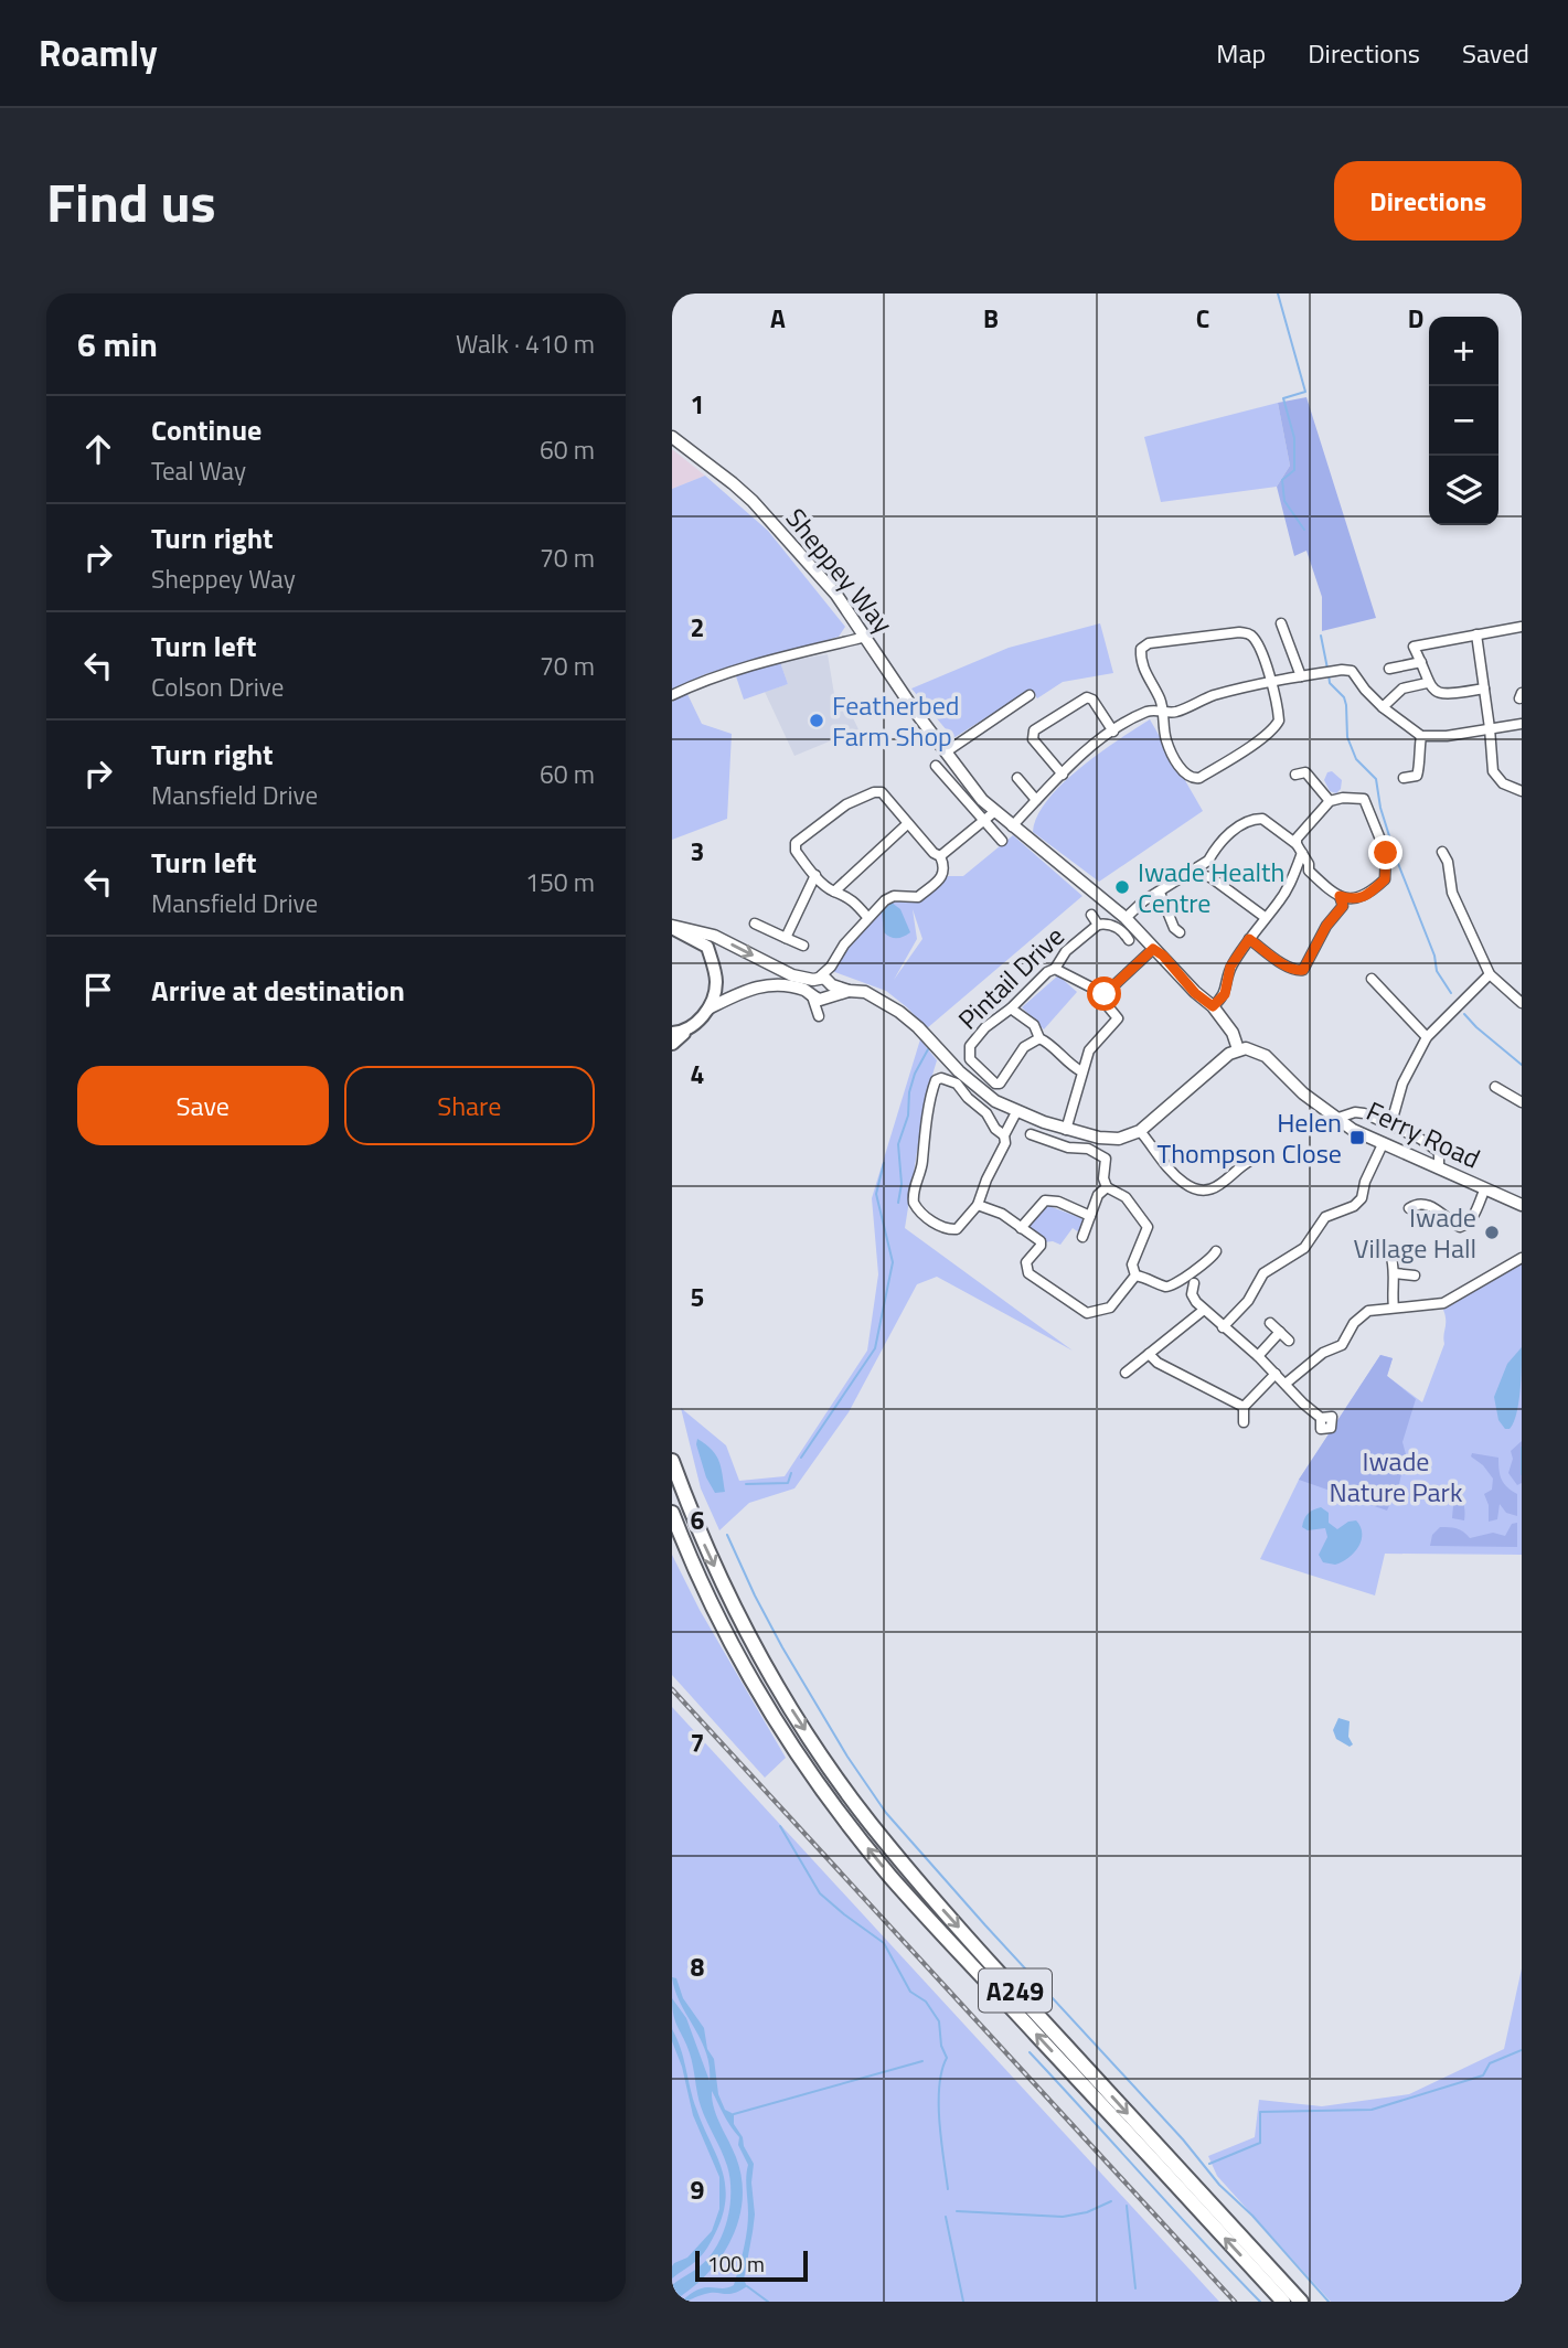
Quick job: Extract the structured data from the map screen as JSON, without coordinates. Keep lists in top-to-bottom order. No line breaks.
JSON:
{"streets":{"highway":["A249"],"street":["Sheppey Way","Pintail Drive","Ferry Road"]},"parks":["Iwade Nature Park"],"places":{"other":["Featherbed Farm Shop","Iwade Health Centre","Iwade Village Hall"],"transit":["Helen Thompson Close"]},"scale_bar":"100 m","page":{"header":"Roamly","nav":["Map","Directions","Saved"],"title":"Find us","buttons":["Directions",["Save","Share"]],"heading":["6 min","Walk · 410 m"],"map_buttons":["+","−"],"list":[["Continue","Teal Way","60 m"],["Turn right","Sheppey Way","70 m"],["Turn left","Colson Drive","70 m"],["Turn right","Mansfield Drive","60 m"],["Turn left","Mansfield Drive","150 m"],"Arrive at destination"],"scale":"100 m"},"grid":{"columns":["A","B","C","D"],"rows":["1","2","3","4","5","6","7","8","9"]}}
